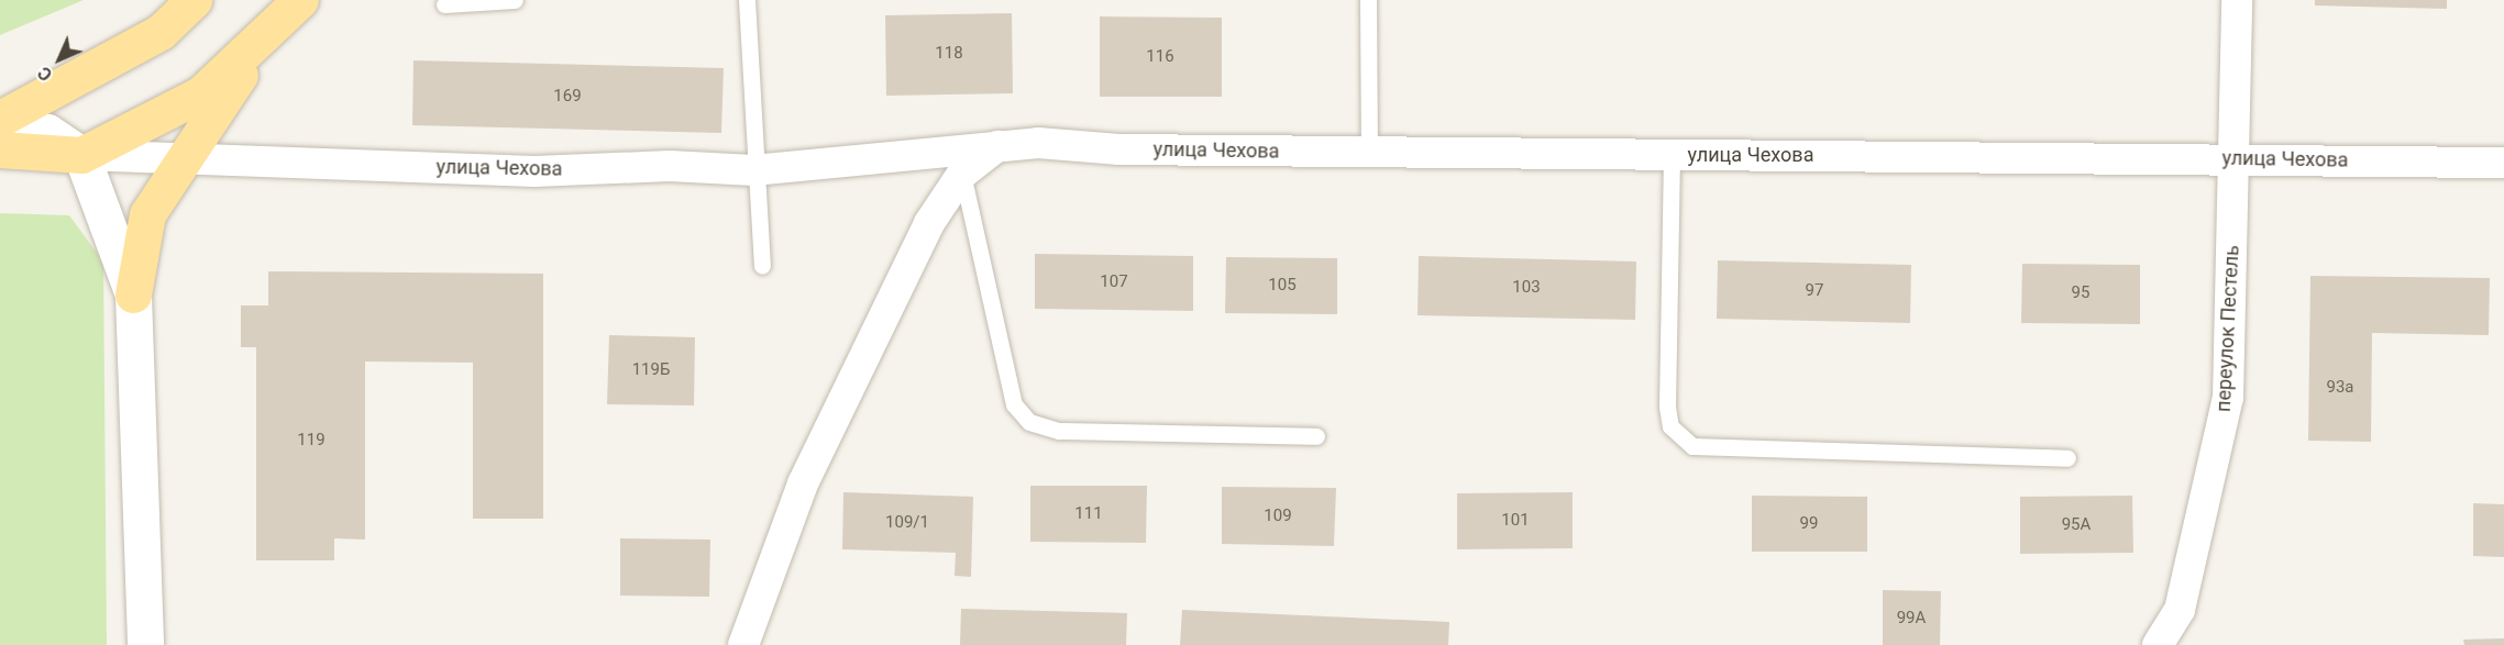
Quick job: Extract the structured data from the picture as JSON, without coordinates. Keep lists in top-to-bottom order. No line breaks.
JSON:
{"streets":{"main road":["улица Чехова"],"street":["переулок Пестель"]},"crossings":[["улица Чехова","переулок Пестель"]],"house_numbers":["118","116","169","107","105","103","97","95","119Б","93а","119","111","109","101","109/1","99","95А","99А"],"north":"bottom left"}
